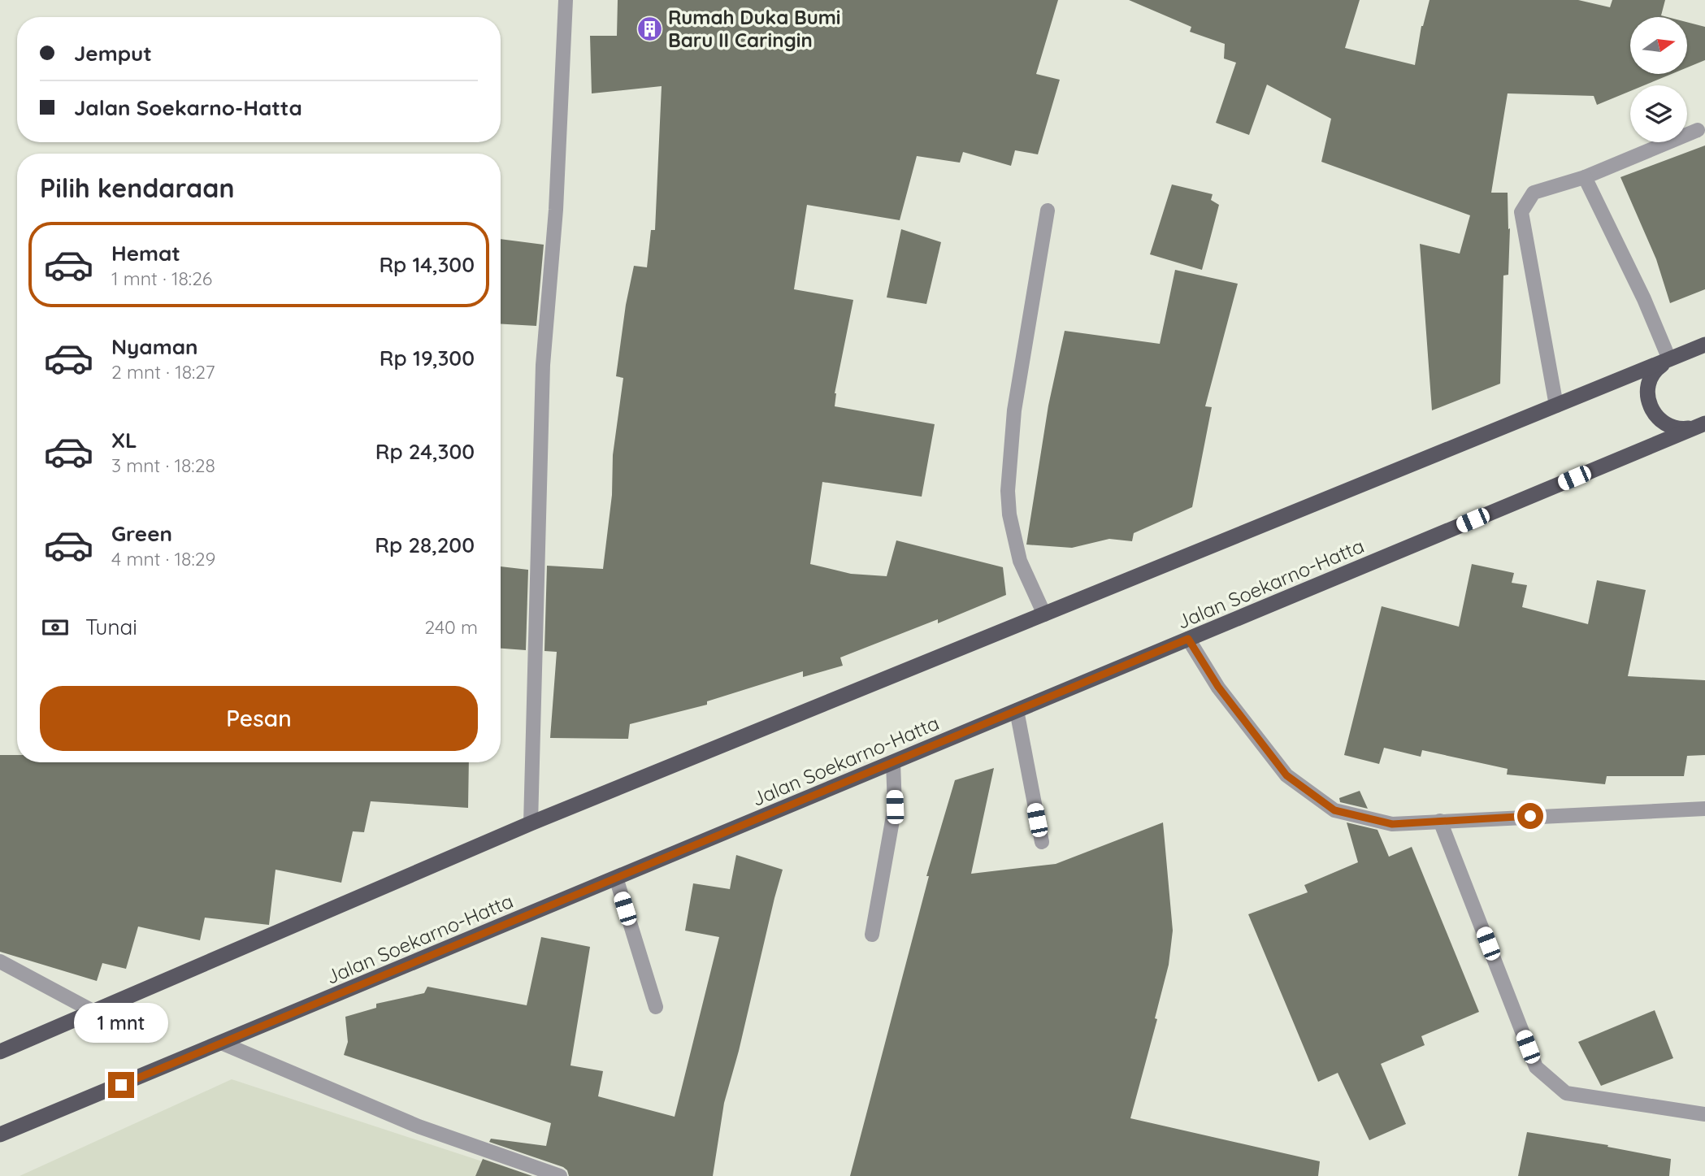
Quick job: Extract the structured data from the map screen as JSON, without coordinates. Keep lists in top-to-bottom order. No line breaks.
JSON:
{"streets":{"highway":["Jalan Soekarno-Hatta"]},"places":{"building":["Rumah Duka Bumi Baru II Caringin"]},"north":"right","page":{"banner":["Jemput","Jalan Soekarno-Hatta"],"heading":"Pilih kendaraan","list":[{"name":"Hemat","note":"1 mnt · 18:26","value":"Rp 14,300"},{"name":"Nyaman","note":"2 mnt · 18:27","value":"Rp 19,300"},{"name":"XL","note":"3 mnt · 18:28","value":"Rp 24,300"},{"name":"Green","note":"4 mnt · 18:29","value":"Rp 28,200"}],"pay":["Tunai","240 m"],"buttons":"Pesan","bubble":"1 mnt"}}
